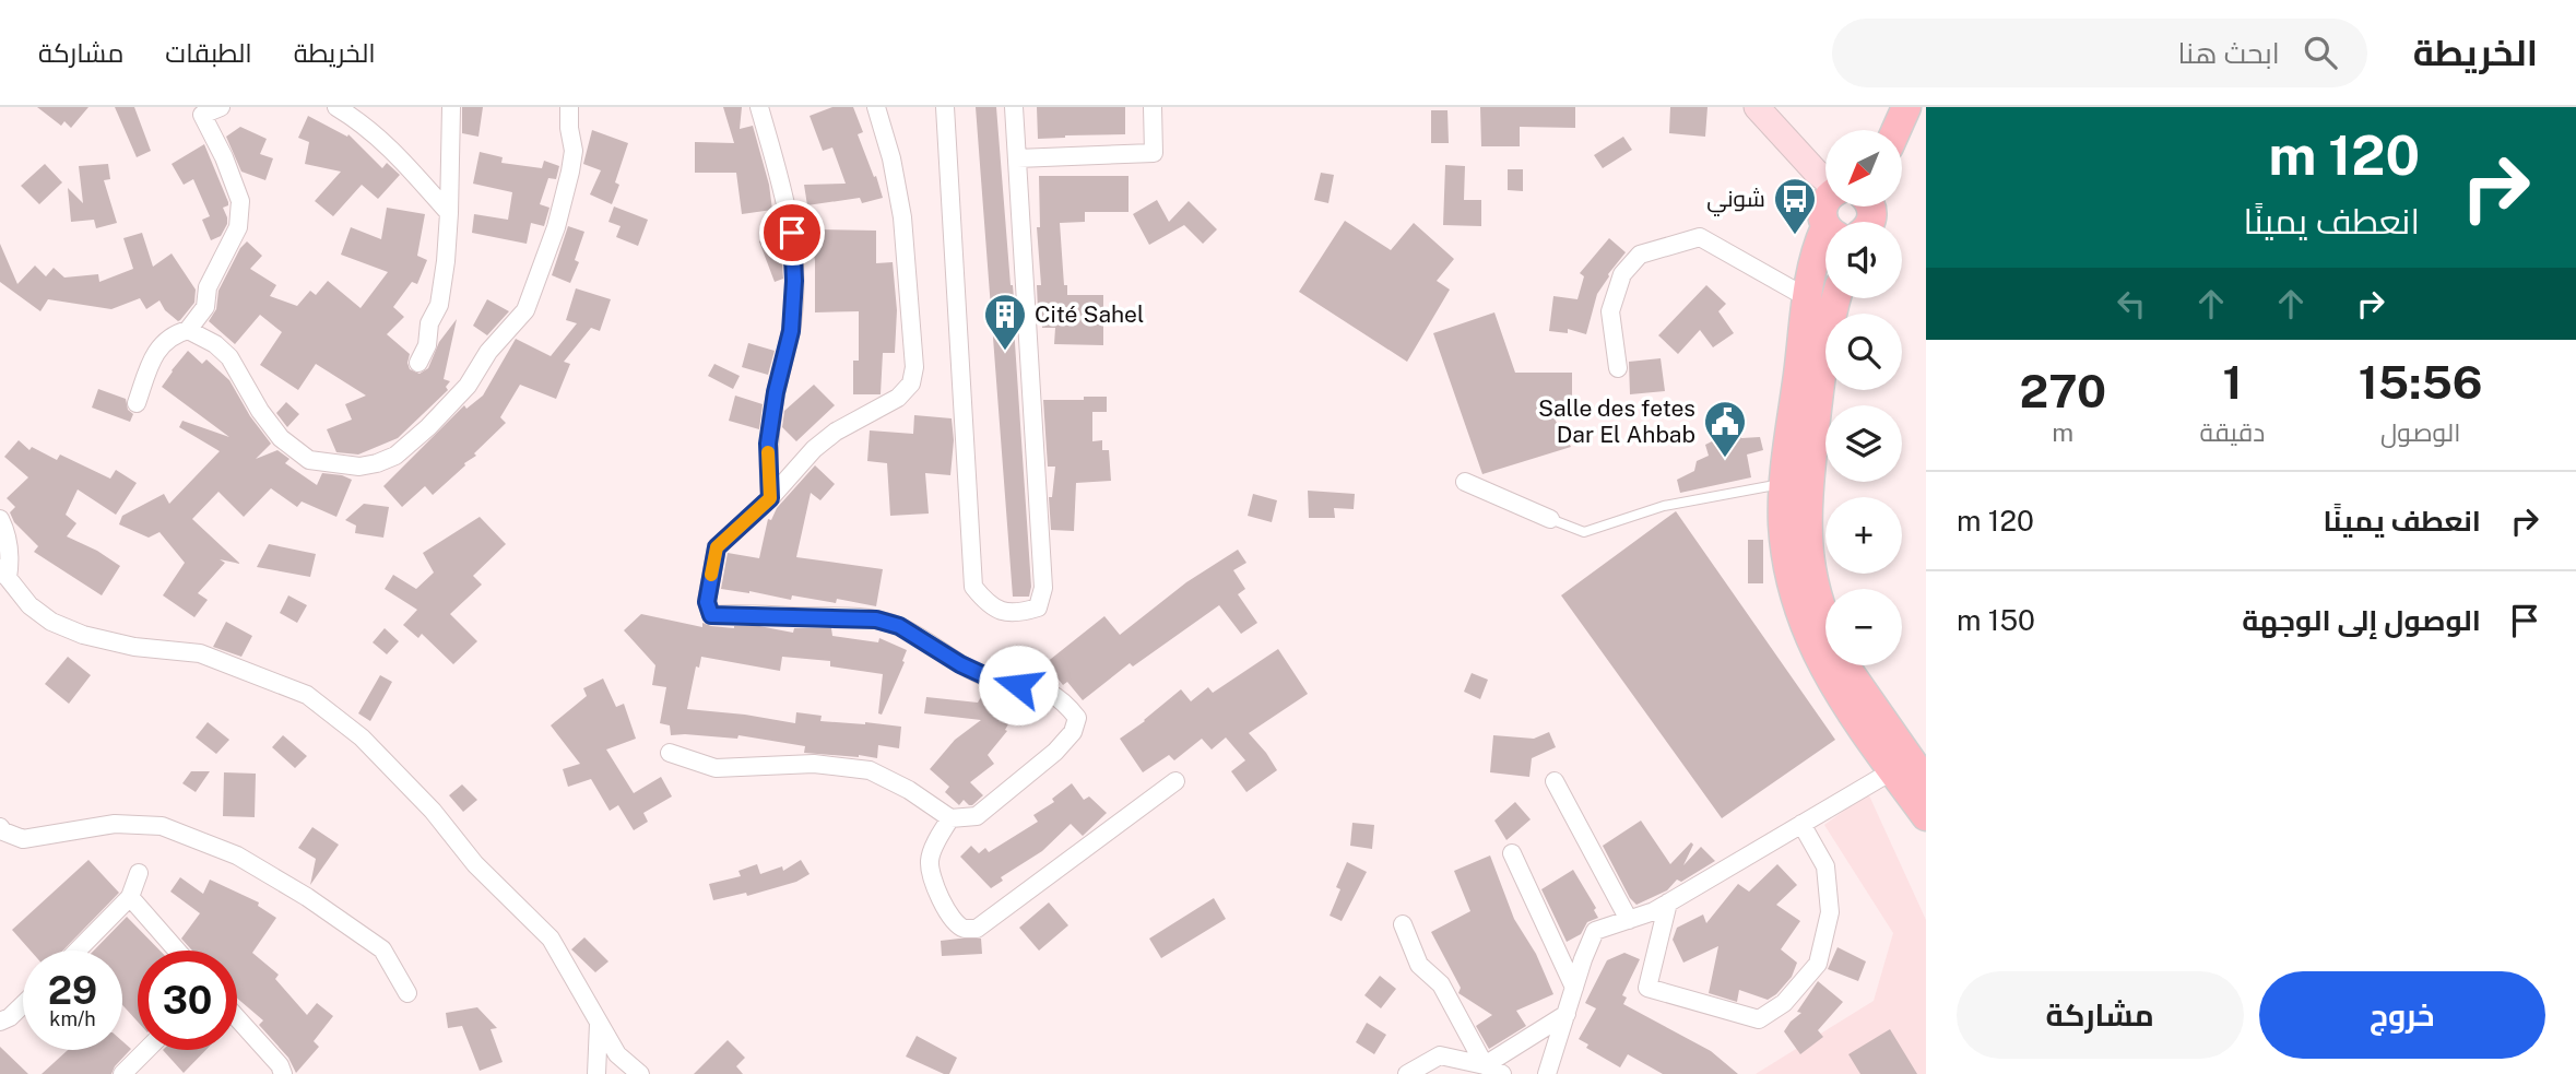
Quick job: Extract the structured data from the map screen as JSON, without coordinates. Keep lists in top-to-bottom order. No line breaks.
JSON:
{"places":{"bus stop":["شوني"],"building":["Cité Sahel"],"public building":["Salle des fetes Dar El Ahbab"]},"north":"bottom left","page":{"header":"الخريطة","search":"ابحث هنا","nav":["الخريطة","الطبقات","مشاركة"],"turn":["120 m","انعطف يمينًا"],"map_buttons":["+","−"],"eta":["15:56","الوصول","1","دقيقة","270","m"],"list":[{"name":"انعطف يمينًا","value":"120 m"},{"name":"الوصول إلى الوجهة","value":"150 m"}],"speed":"29 km/h","limit":"30","buttons":["خروج","مشاركة"]}}
